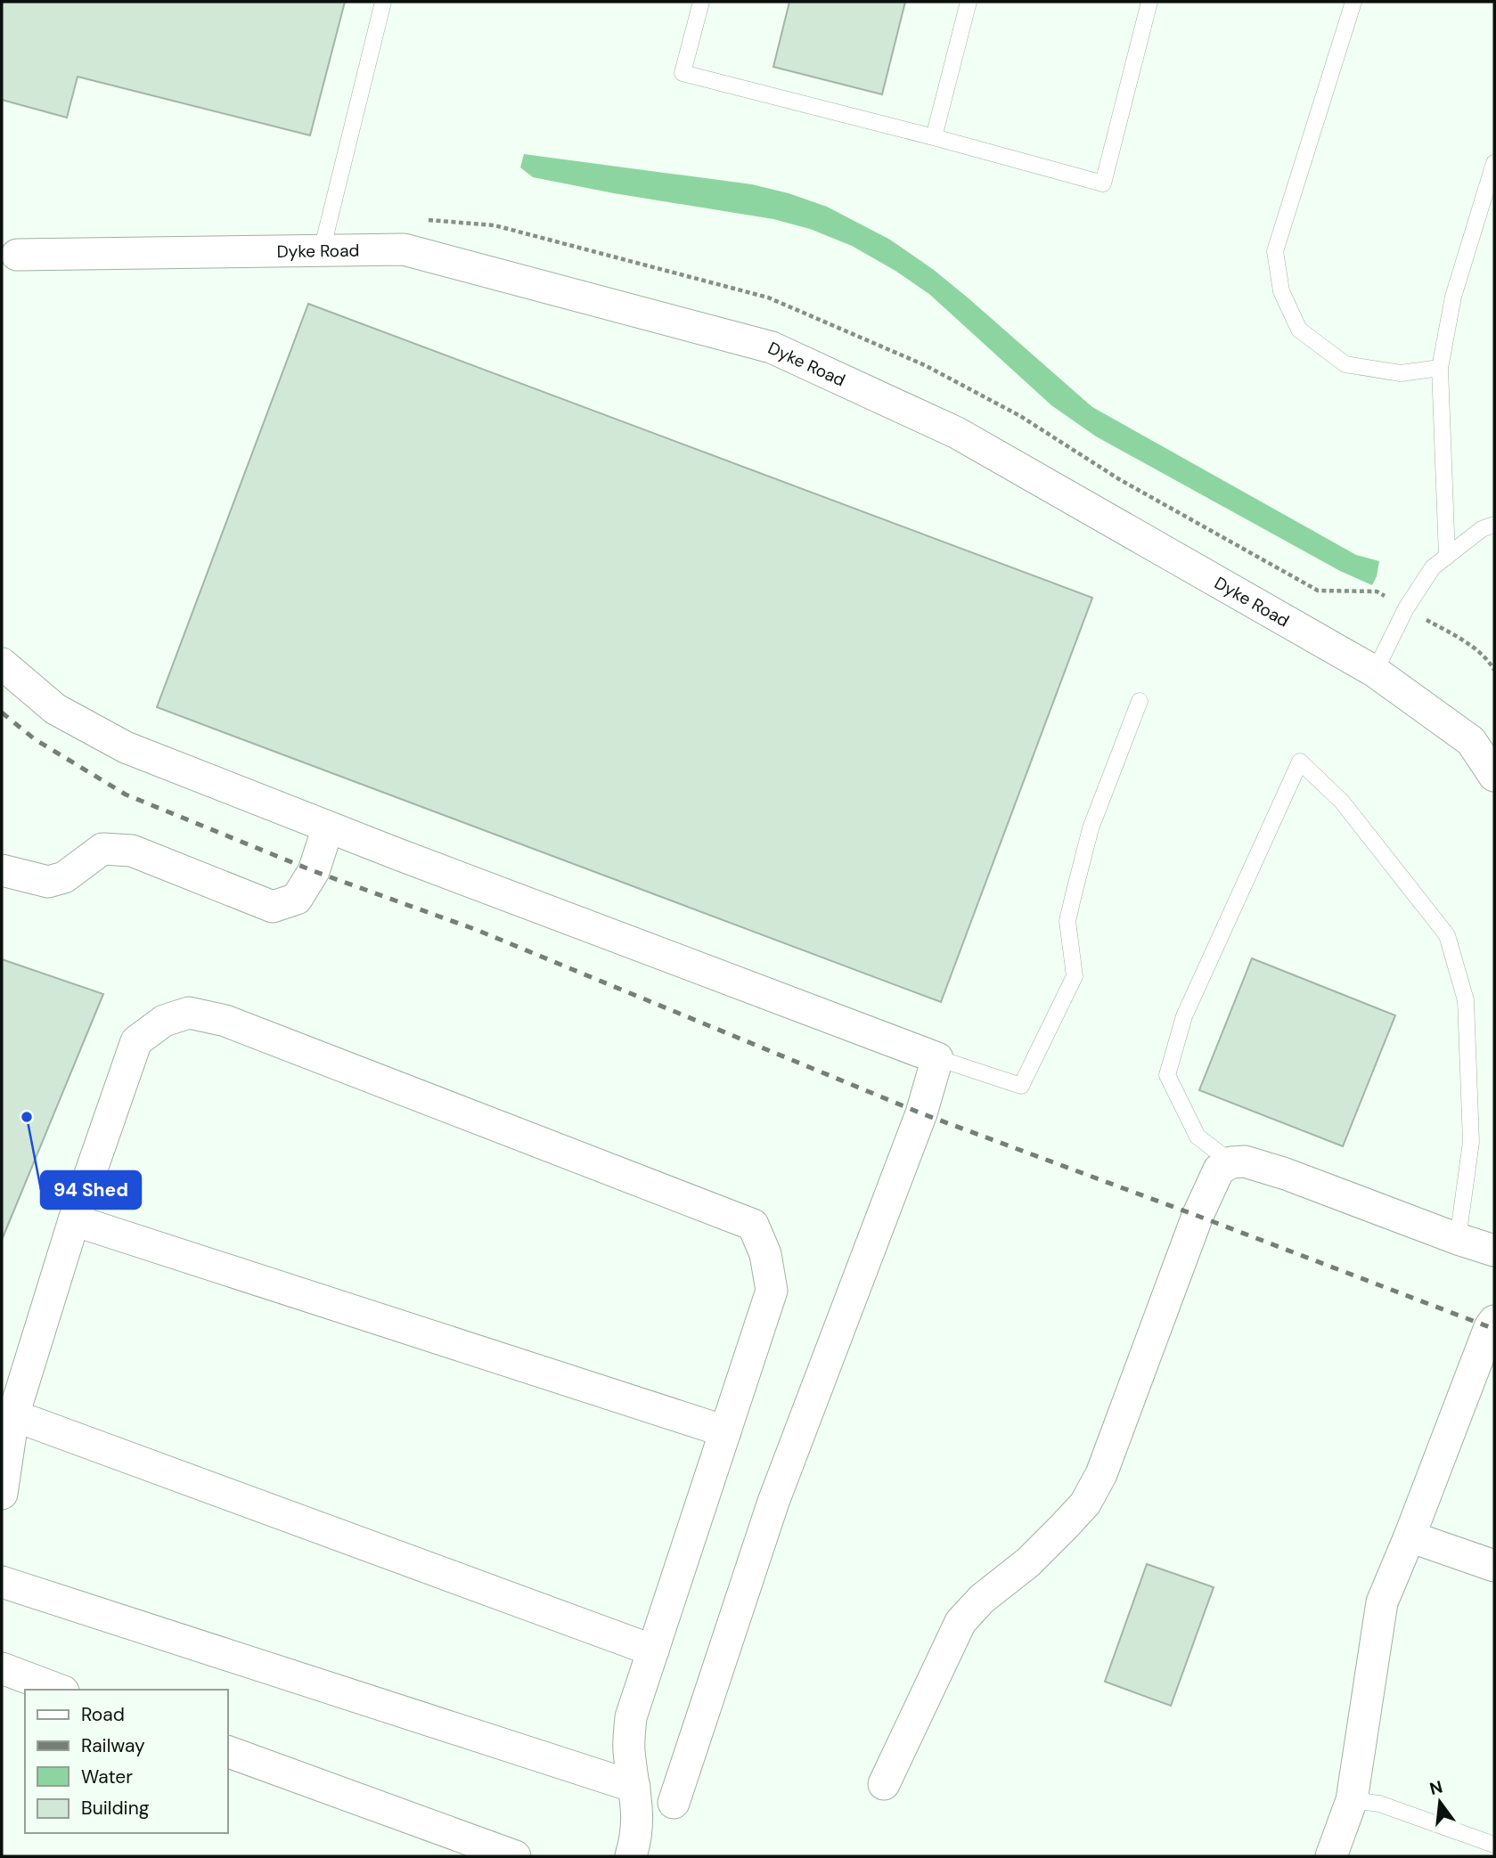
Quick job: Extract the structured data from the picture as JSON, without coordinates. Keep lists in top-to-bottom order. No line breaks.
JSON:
{"streets":{"street":["Dyke Road"]},"places":["94 Shed"],"legend":["Road","Railway","Water","Building"],"north":"top"}
